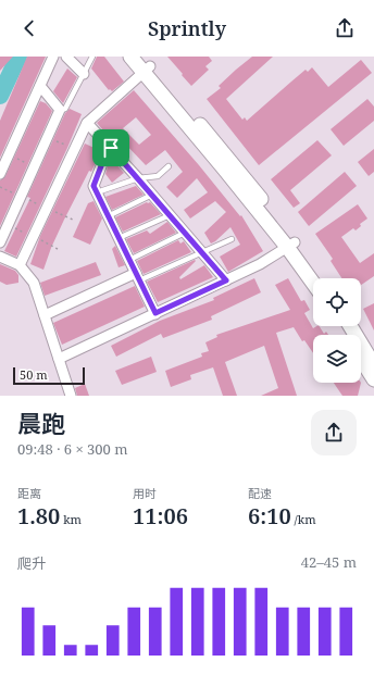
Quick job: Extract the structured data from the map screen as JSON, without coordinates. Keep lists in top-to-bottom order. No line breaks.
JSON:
{"scale_bar":"50 m","page":{"header":"Sprintly","scale":"50 m","heading":["晨跑","09:48 · 6 × 300 m"],"stats":[["距离","1.80 km"],["用时","11:06"],["配速","6:10 /km"]],"chart":["爬升","42–45 m"]}}
